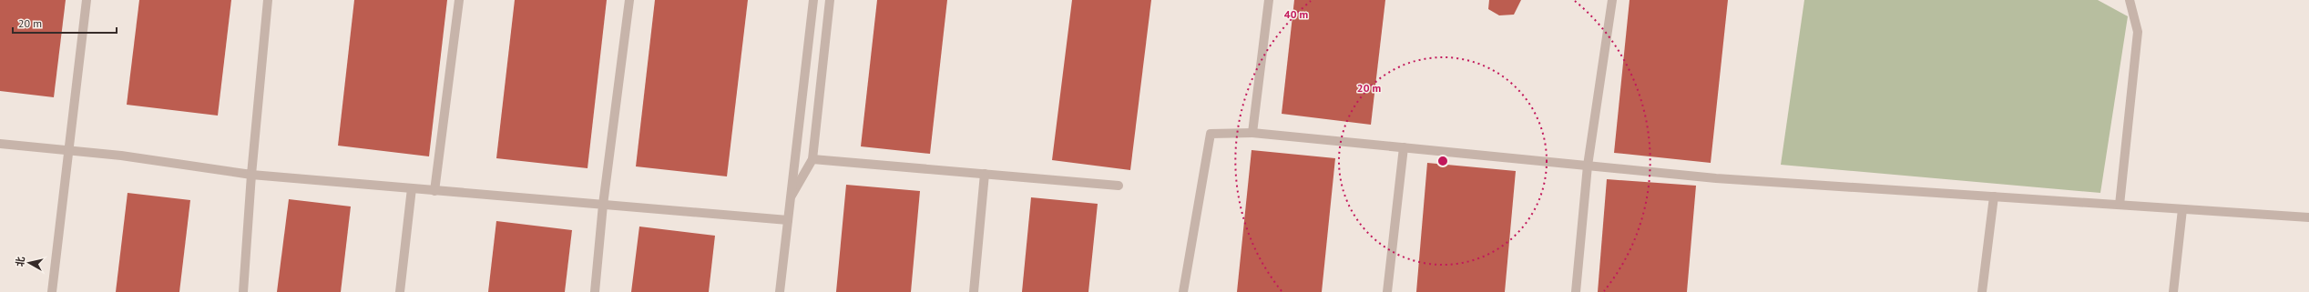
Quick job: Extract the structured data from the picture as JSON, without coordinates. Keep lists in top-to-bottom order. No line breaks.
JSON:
{"scale_bar":"20 m","north":"left","rings":["40 m","20 m"]}
